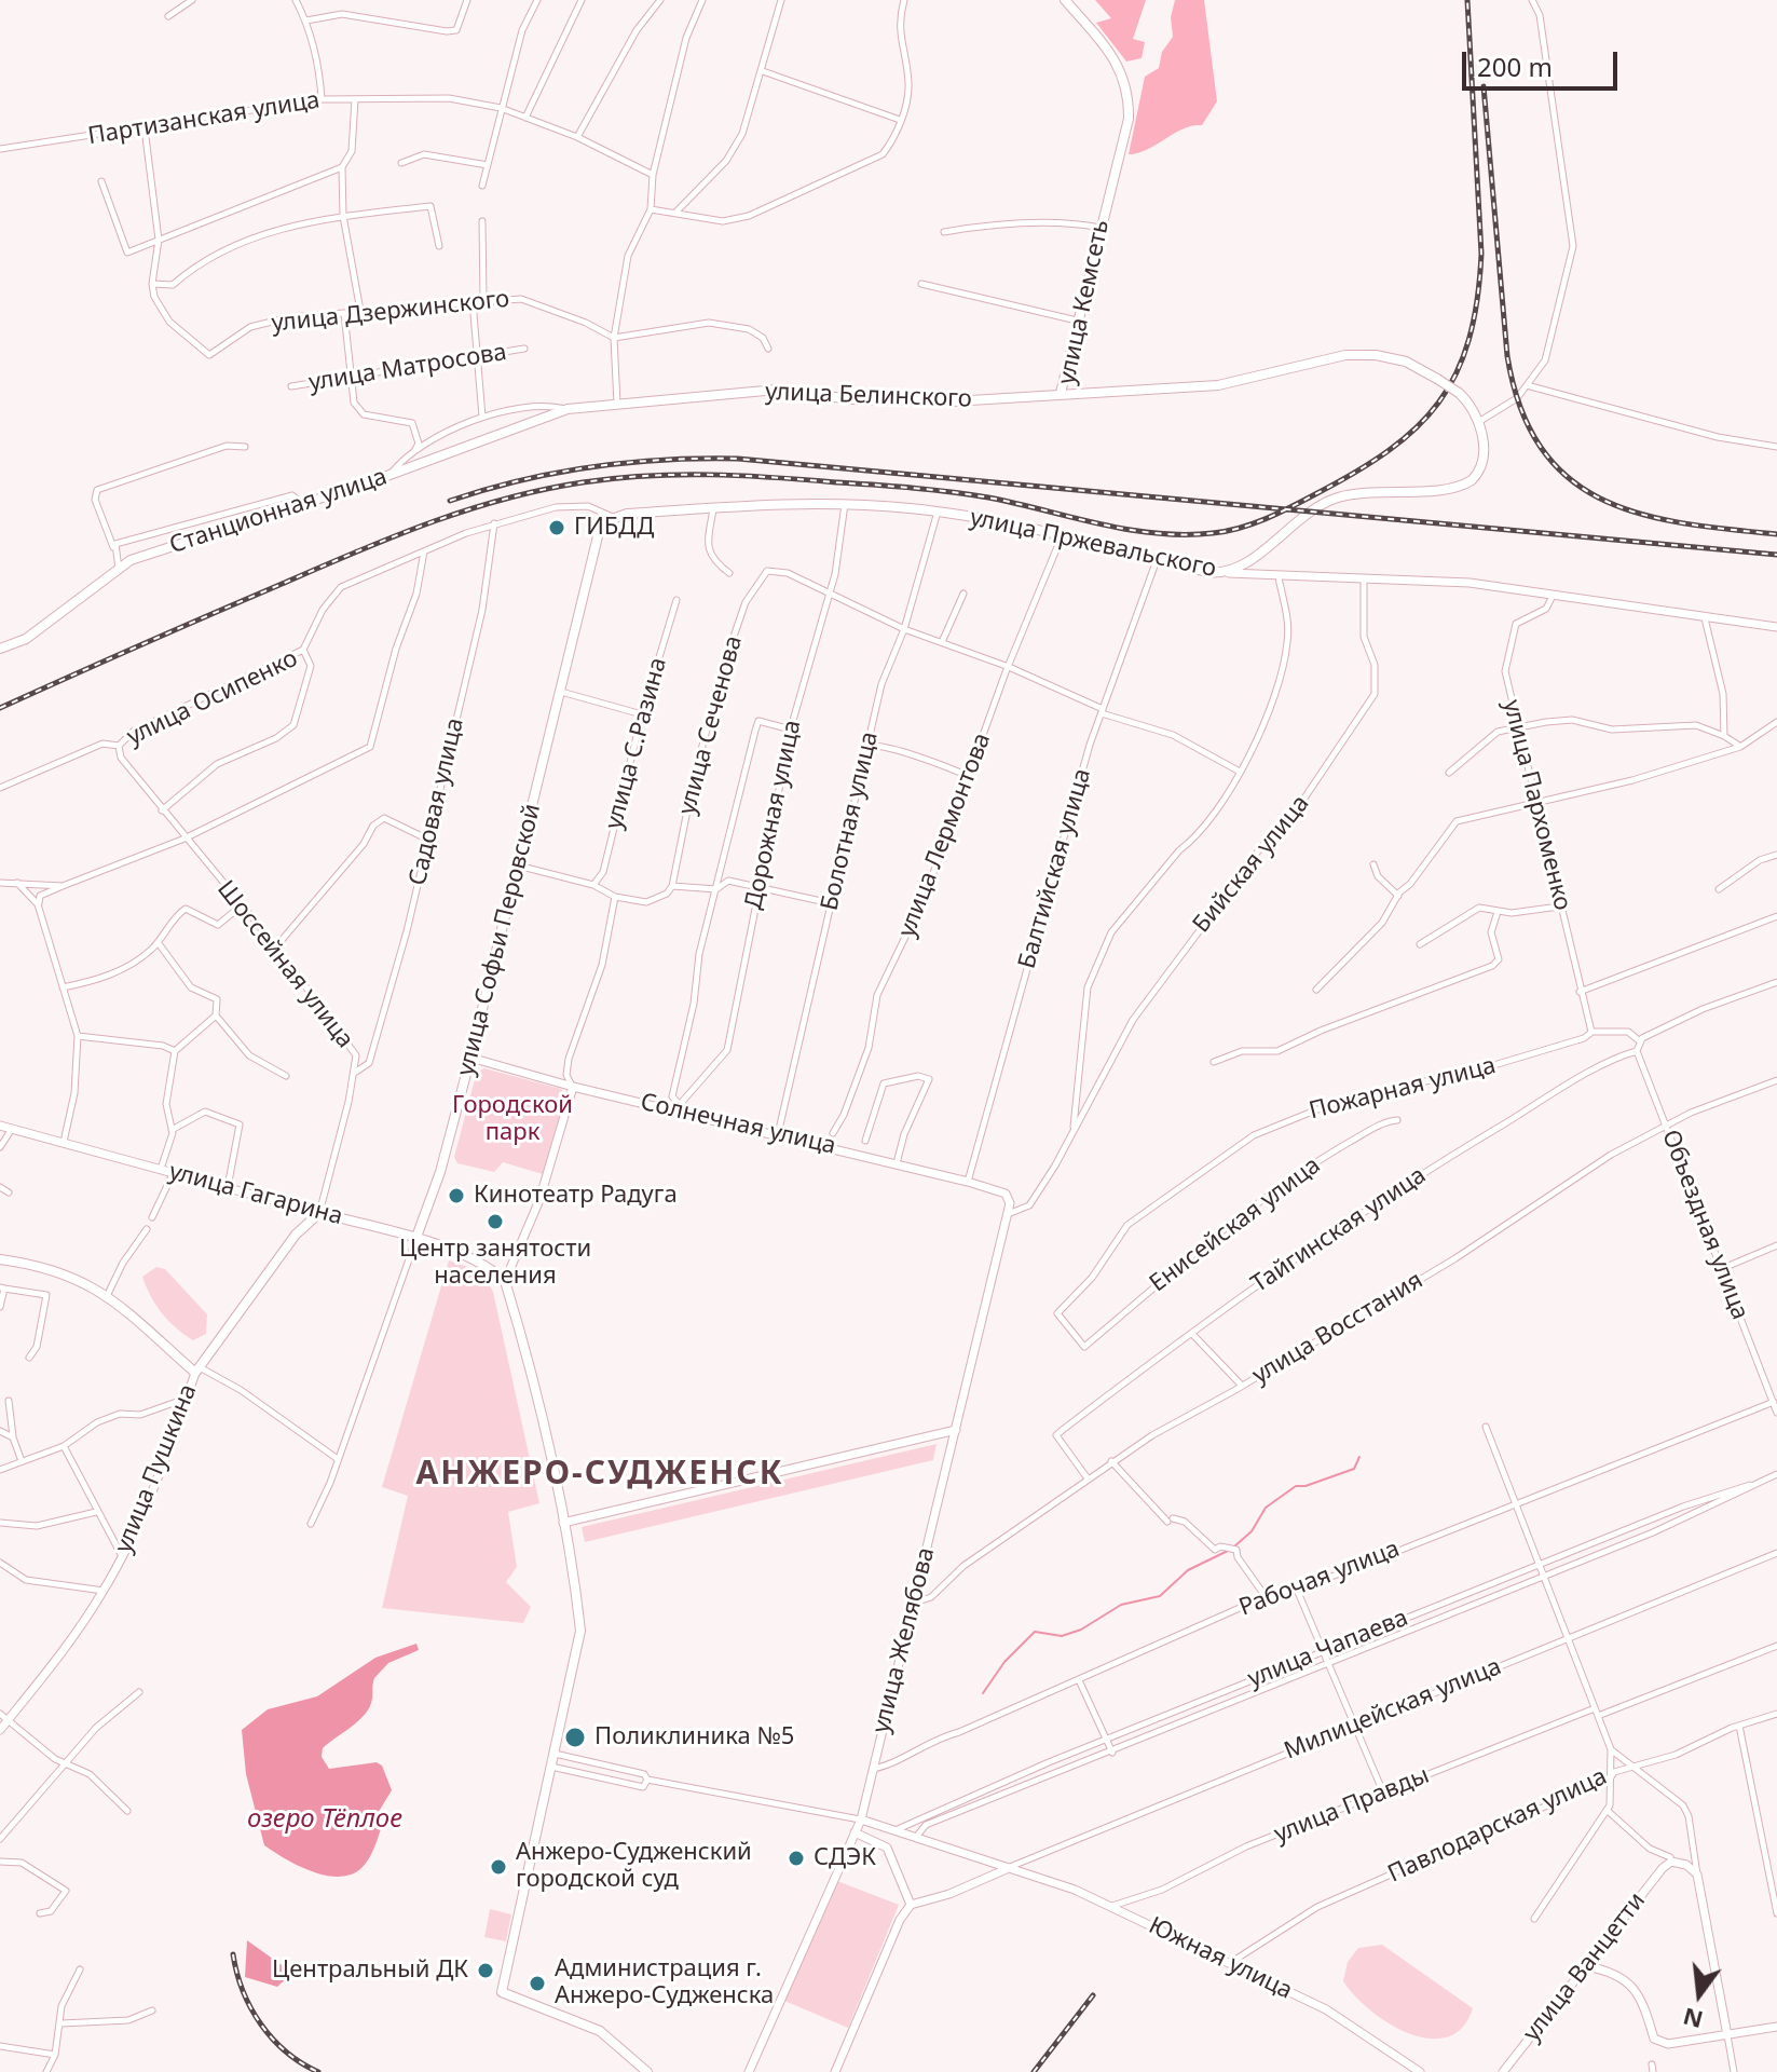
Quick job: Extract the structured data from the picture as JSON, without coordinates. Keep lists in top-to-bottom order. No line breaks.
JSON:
{"streets":{"main road":["улица Кемсеть","улица Белинского","Станционная улица","улица Пржевальского","улица Софьи Перовской","улица Гагарина","улица Пушкина"],"street":["Партизанская улица","улица Дзержинского","улица Матросова","улица Осипенко","улица Сеченова","улица С.Разина","Садовая улица","улица Пархоменко","Дорожная улица","Болотная улица","улица Лермонтова","Бийская улица","Балтийская улица","Шоссейная улица","Пожарная улица","Солнечная улица","Енисейская улица","Объездная улица","Тайгинская улица","улица Восстания","Рабочая улица","улица Желябова","улица Чапаева","Милицейская улица","улица Правды","Павлодарская улица","Южная улица","улица Ванцетти"]},"crossings":[["улица Кемсеть","улица Белинского"],["улица Белинского","Станционная улица"],["улица Пржевальского","улица Пархоменко"],["улица Пржевальского","Дорожная улица"],["улица Пржевальского","Болотная улица"],["улица Пржевальского","улица Лермонтова"],["улица Пржевальского","Бийская улица"],["улица Пржевальского","Балтийская улица"],["улица Пржевальского","улица Софьи Перовской"],["улица Осипенко","Шоссейная улица"],["улица Сеченова","Дорожная улица"],["Садовая улица","Шоссейная улица"],["улица Пархоменко","Пожарная улица"],["Дорожная улица","Солнечная улица"],["Болотная улица","Солнечная улица"],["Бийская улица","улица Желябова"],["Балтийская улица","Солнечная улица"],["улица Софьи Перовской","Солнечная улица"],["улица Софьи Перовской","улица Гагарина"],["Шоссейная улица","улица Гагарина"],["Шоссейная улица","улица Пушкина"],["Пожарная улица","Енисейская улица"],["Солнечная улица","улица Желябова"],["улица Гагарина","улица Пушкина"],["Объездная улица","Тайгинская улица"],["Объездная улица","улица Восстания"],["Объездная улица","Рабочая улица"],["Тайгинская улица","улица Восстания"],["улица Восстания","улица Желябова"],["Рабочая улица","улица Желябова"],["улица Желябова","Южная улица"],["улица Чапаева","Южная улица"],["Милицейская улица","Южная улица"],["улица Правды","Южная улица"],["Павлодарская улица","Южная улица"]],"districts":["АНЖЕРО-СУДЖЕНСК"],"water":["озеро Тёплое"],"parks":["Городской парк"],"places":["ГИБДД","Кинотеатр Радуга","Центр занятости населения","Поликлиника №5","СДЭК","Анжеро-Судженский городской суд","Центральный ДК","Администрация г. Анжеро-Судженска"],"scale_bar":"200 m","north":"bottom"}
